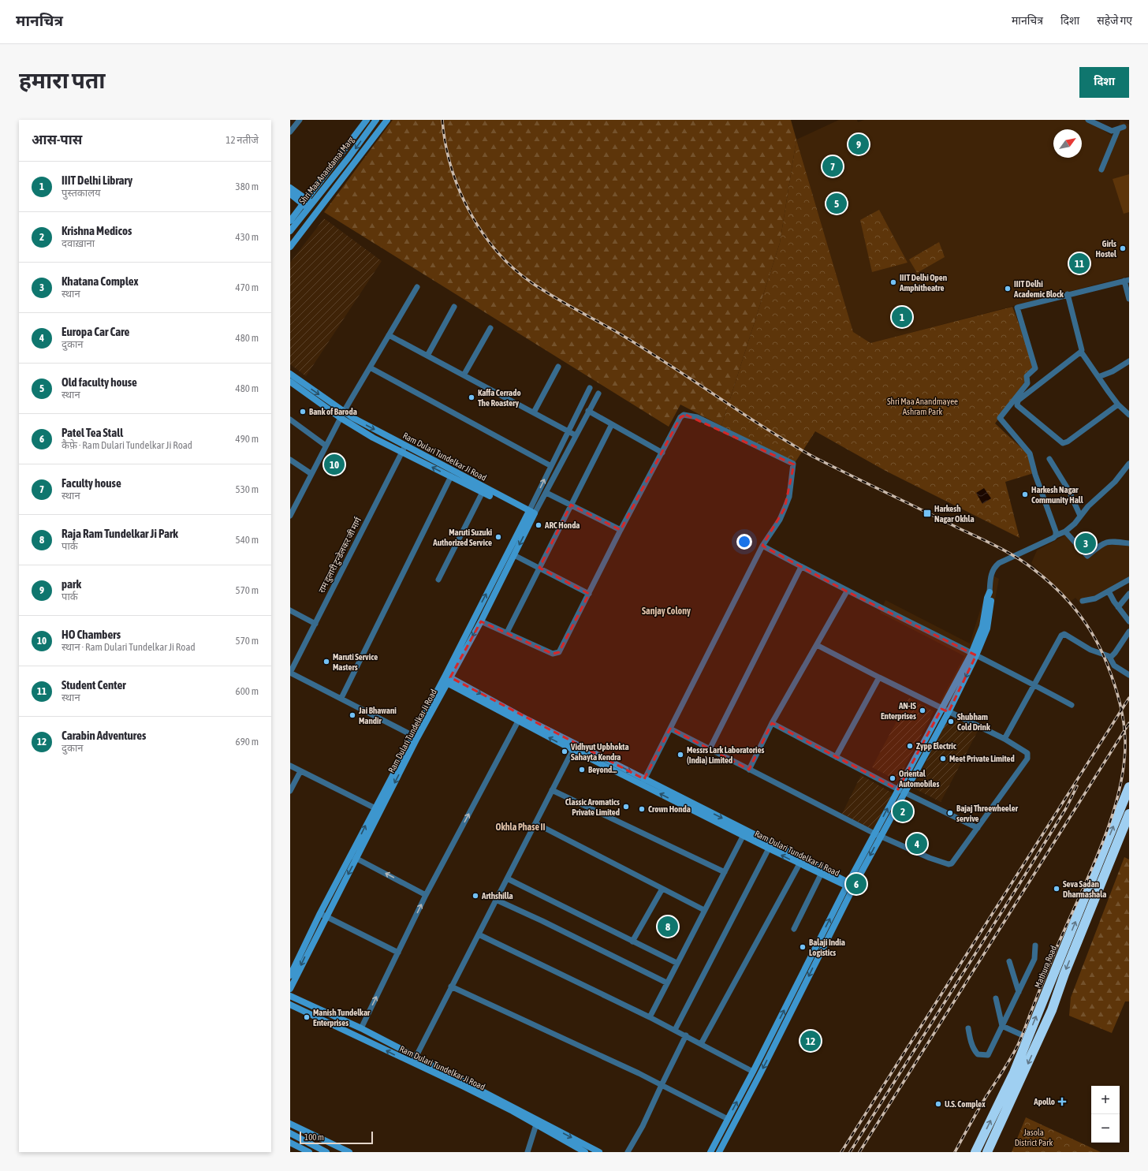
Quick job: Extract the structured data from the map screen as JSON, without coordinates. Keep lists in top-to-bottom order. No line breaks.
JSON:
{"streets":{"highway":["Mathura Road"],"street":["Shri Maa Anandamai Marg","Ram Dulari Tundelkar Ji Road","राम दुलारी टुन्डेलकर जी मार्ग"]},"crossings":[["Ram Dulari Tundelkar Ji Road","राम दुलारी टुन्डेलकर जी मार्ग"]],"districts":["Sanjay Colony","Okhla Phase II"],"parks":["Shri Maa Anandmayee Ashram Park","Jasola District Park"],"places":{"other":["Girls Hostel","IIIT Delhi Open Amphitheatre","IIIT Delhi Academic Block","Kaffa Cerrado The Roastery","Bank of Baroda","Harkesh Nagar Community Hall","ARC Honda","Maruti Suzuki Authorized Service","Maruti Service Masters","AN-IS Enterprises","Jai Bhawani Mandir","Shubham Cold Drink","Zypp Electric","Vidhyut Upbhokta Sahayta Kendra","Messrs Lark Laboratories (India) Limited","Meet Private Limited","Beyond...","Oriental Automobiles","Classic Aromatics Private Limited","Crown Honda","Bajaj Threewheeler servive","Seva Sadan Dharmashala","Arthshilla","Balaji India Logistics","Manish Tundelkar Enterprises","U.S. Complex"],"transit":["Harkesh Nagar Okhla"],"health":["Apollo"]},"scale_bar":"100 m","north":"top right","page":{"header":"मानचित्र","nav":["मानचित्र","दिशा","सहेजे गए"],"buttons":"दिशा","title":"हमारा पता","heading":["आस-पास","12 नतीजे"],"pins":["9","7","5","11","1","10","3","2","4","6","8","12"],"list":[{"mark":"1","name":"IIIT Delhi Library","note":"पुस्तकालय","value":"380 m"},{"mark":"2","name":"Krishna Medicos","note":"दवाख़ाना","value":"430 m"},{"mark":"3","name":"Khatana Complex","note":"स्थान","value":"470 m"},{"mark":"4","name":"Europa Car Care","note":"दुकान","value":"480 m"},{"mark":"5","name":"Old faculty house","note":"स्थान","value":"480 m"},{"mark":"6","name":"Patel Tea Stall","note":"कैफ़े · Ram Dulari Tundelkar Ji Road","value":"490 m"},{"mark":"7","name":"Faculty house","note":"स्थान","value":"530 m"},{"mark":"8","name":"Raja Ram Tundelkar Ji Park","note":"पार्क","value":"540 m"},{"mark":"9","name":"park","note":"पार्क","value":"570 m"},{"mark":"10","name":"HO Chambers","note":"स्थान · Ram Dulari Tundelkar Ji Road","value":"570 m"},{"mark":"11","name":"Student Center","note":"स्थान","value":"600 m"},{"mark":"12","name":"Carabin Adventures","note":"दुकान","value":"690 m"}],"map_buttons":["+","−"],"scale":"100 m"}}
